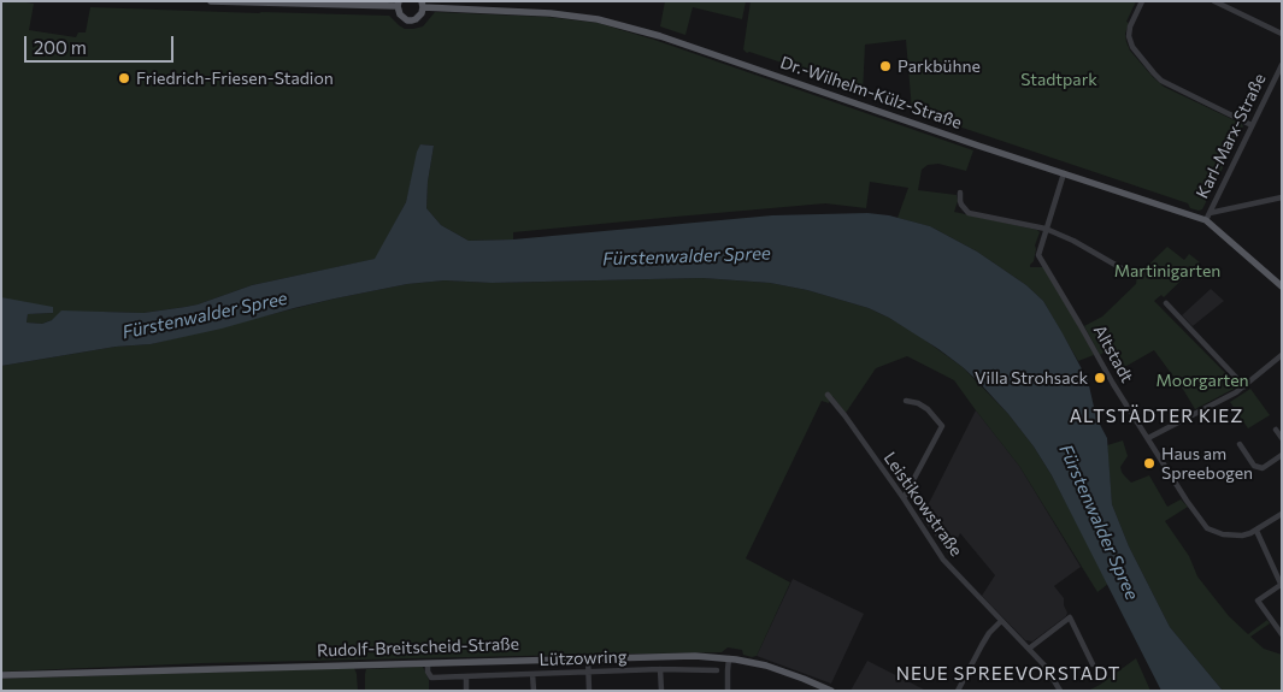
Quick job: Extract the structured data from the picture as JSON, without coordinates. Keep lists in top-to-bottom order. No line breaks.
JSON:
{"streets":{"main road":["Dr.-Wilhelm-Külz-Straße","Rudolf-Breitscheid-Straße"],"street":["Karl-Marx-Straße","Altstadt","Leistikowstraße","Lützowring"]},"crossings":[["Dr.-Wilhelm-Külz-Straße","Karl-Marx-Straße"],["Dr.-Wilhelm-Külz-Straße","Altstadt"],["Rudolf-Breitscheid-Straße","Lützowring"]],"districts":["ALTSTÄDTER KIEZ","NEUE SPREEVORSTADT"],"water":["Fürstenwalder Spree"],"parks":["Stadtpark","Martinigarten","Moorgarten"],"places":["Parkbühne","Friedrich-Friesen-Stadion","Villa Strohsack","Haus am Spreebogen"],"scale_bar":"200 m"}
